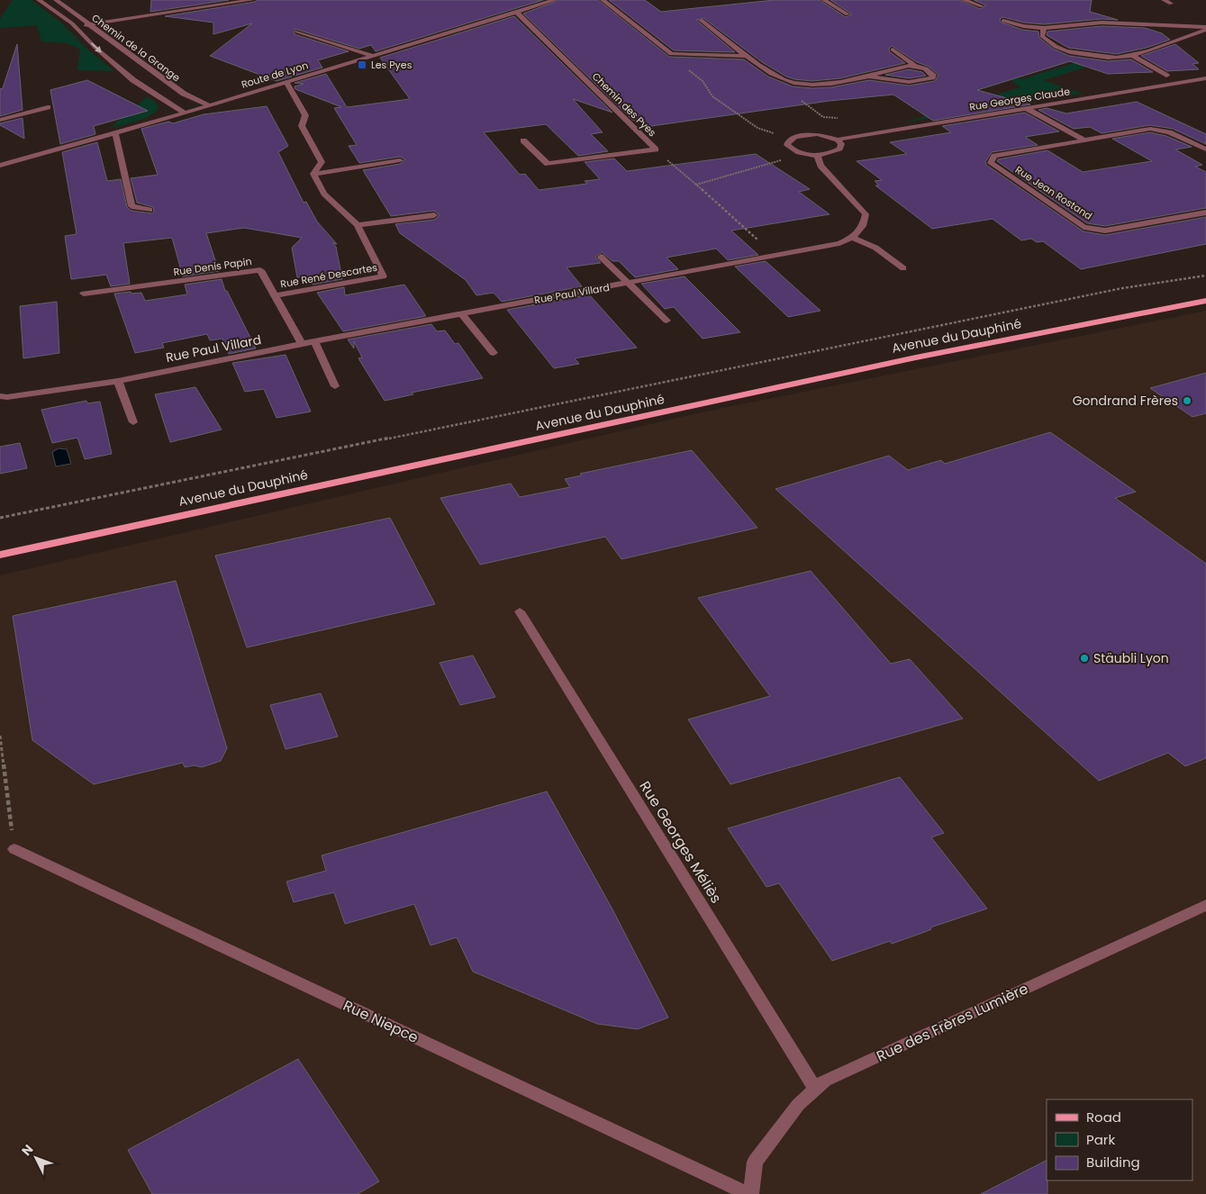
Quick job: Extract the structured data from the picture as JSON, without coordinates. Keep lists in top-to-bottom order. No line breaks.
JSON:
{"streets":{"main road":["Avenue du Dauphiné"],"street":["Chemin de la Grange","Route de Lyon","Rue Georges Claude","Chemin des Pyes","Rue Jean Rostand","Rue Denis Papin","Rue René Descartes","Rue Paul Villard","Rue Georges Méliès","Rue Niepce","Rue des Frères Lumière"]},"crossings":[["Chemin de la Grange","Route de Lyon"],["Route de Lyon","Chemin des Pyes"],["Rue Denis Papin","Rue René Descartes"],["Rue Denis Papin","Rue Paul Villard"],["Rue Georges Méliès","Rue des Frères Lumière"],["Rue Niepce","Rue des Frères Lumière"]],"places":{"transit":["Les Pyes"],"other":["Gondrand Frères","Stäubli Lyon"]},"legend":["Road","Park","Building"],"north":"top left"}
